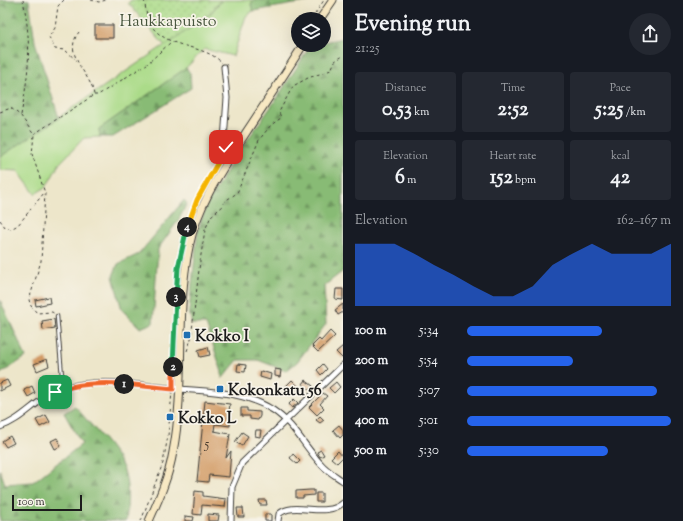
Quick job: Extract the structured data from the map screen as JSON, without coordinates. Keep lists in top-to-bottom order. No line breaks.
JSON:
{"parks":["Haukkapuisto"],"places":{"transit":["Kokko I","Kokonkatu 56","Kokko L"]},"house_numbers":["5"],"scale_bar":"100 m","page":{"heading":["Evening run","21:25"],"stats":[["Distance","0.53 km"],["Time","2:52"],["Pace","5:25 /km"],["Elevation","6 m"],["Heart rate","152 bpm"],["kcal","42"]],"chart":["Elevation","162–167 m"],"pins":["4","3","2","1"],"list":[{"name":"100 m","note":"5:34"},{"name":"200 m","note":"5:54"},{"name":"300 m","note":"5:07"},{"name":"400 m","note":"5:01"},{"name":"500 m","note":"5:30"}],"scale":"100 m"}}
